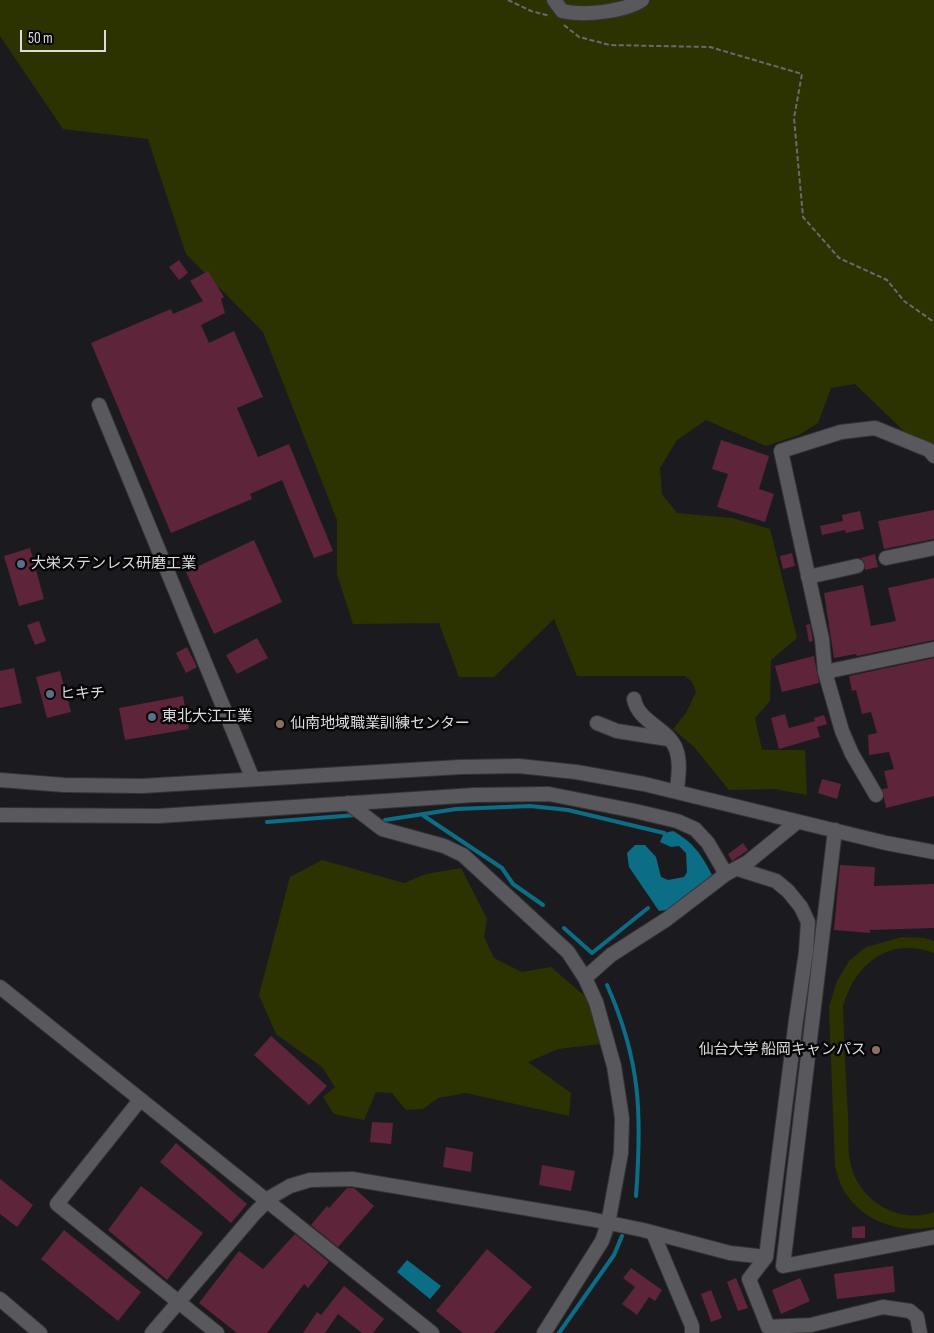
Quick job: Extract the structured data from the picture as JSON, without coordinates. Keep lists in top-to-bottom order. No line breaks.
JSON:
{"places":["大栄ステンレス研磨工業","ヒキチ","東北大江工業","仙南地域職業訓練センター","仙台大学 船岡キャンパス"],"scale_bar":"50 m"}
